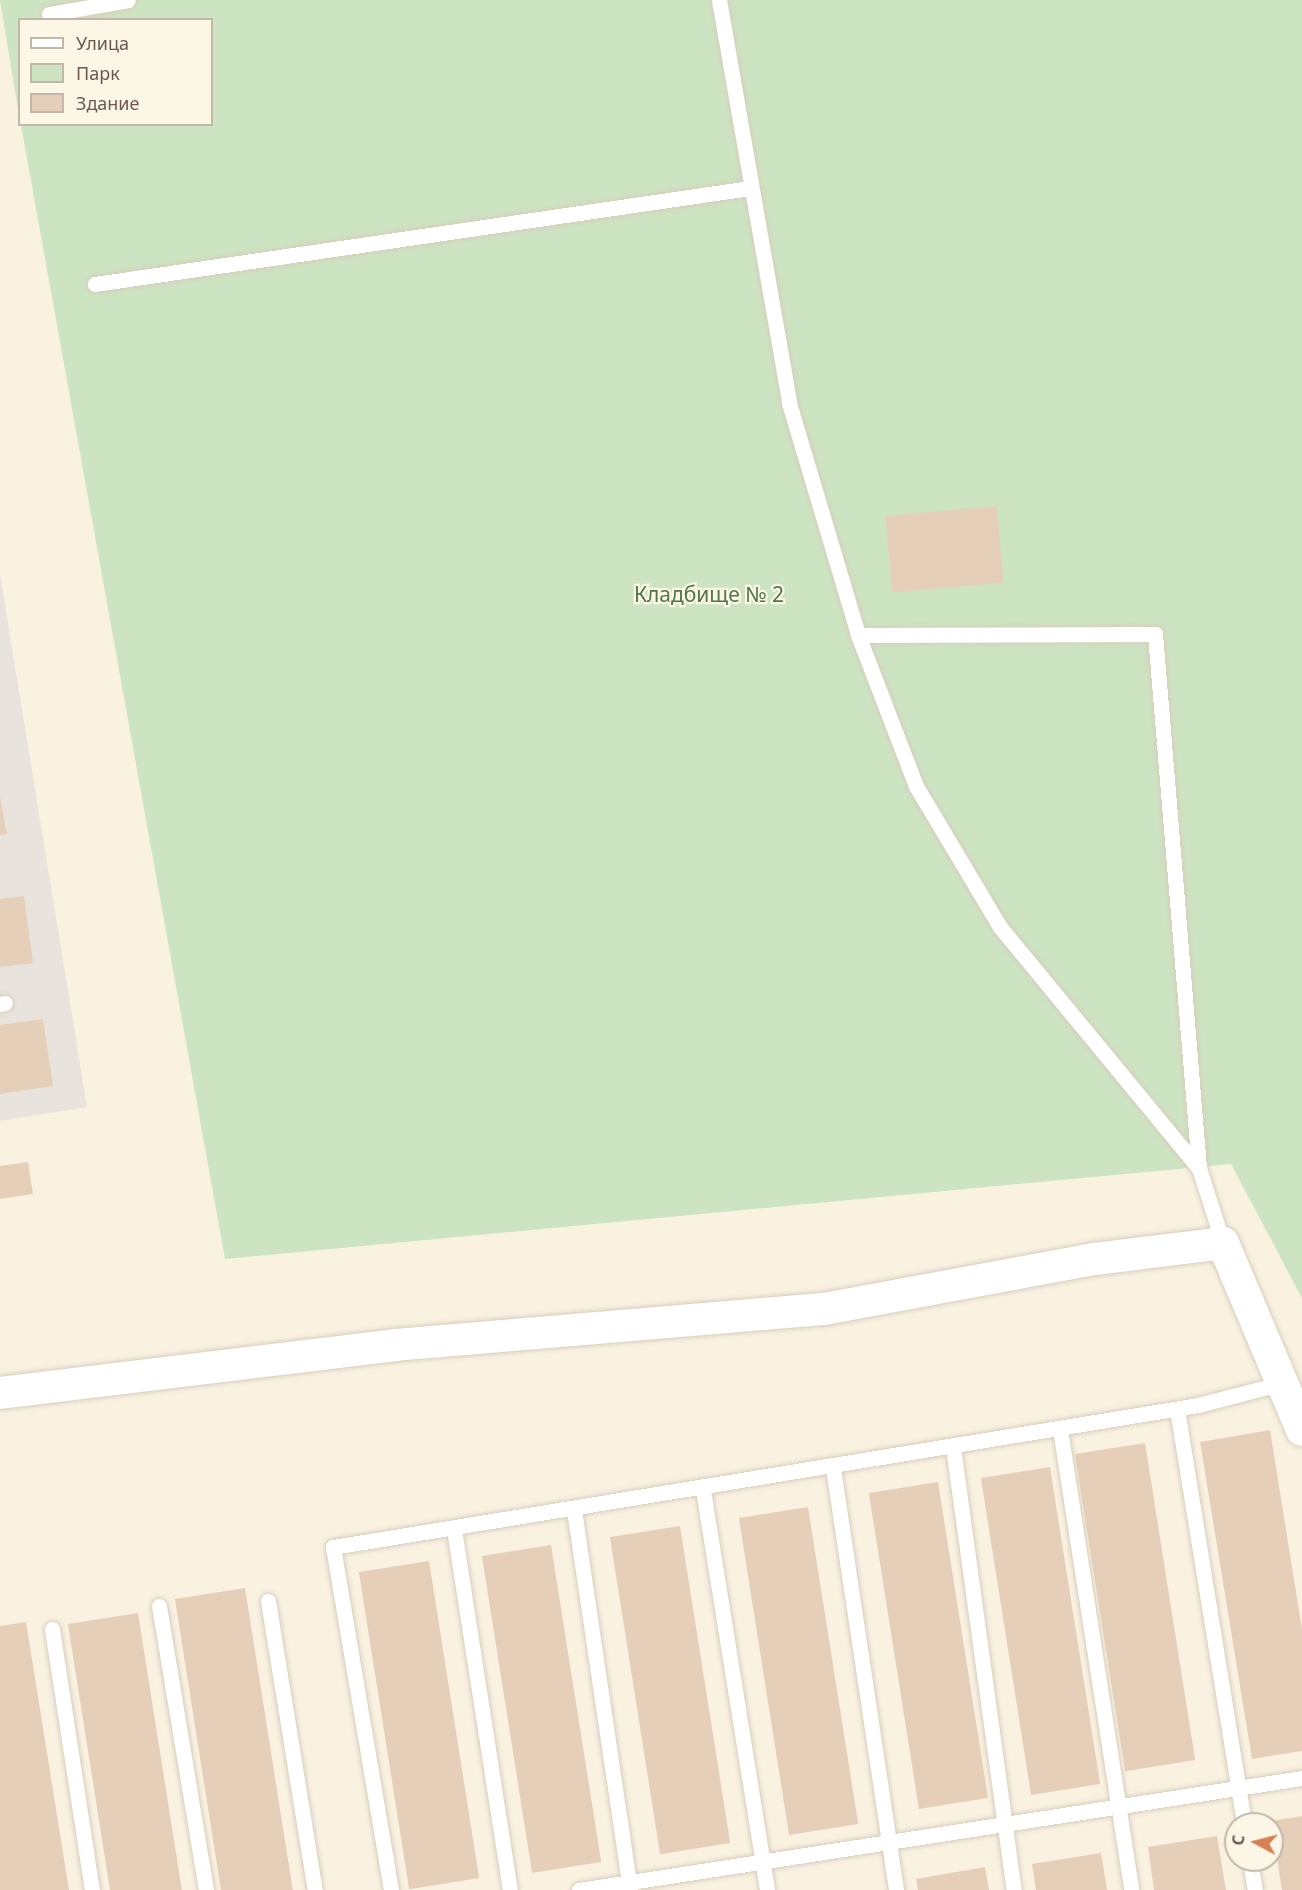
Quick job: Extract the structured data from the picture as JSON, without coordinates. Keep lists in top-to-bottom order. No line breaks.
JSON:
{"parks":["Кладбище № 2"],"legend":["Улица","Парк","Здание"],"north":"left"}
